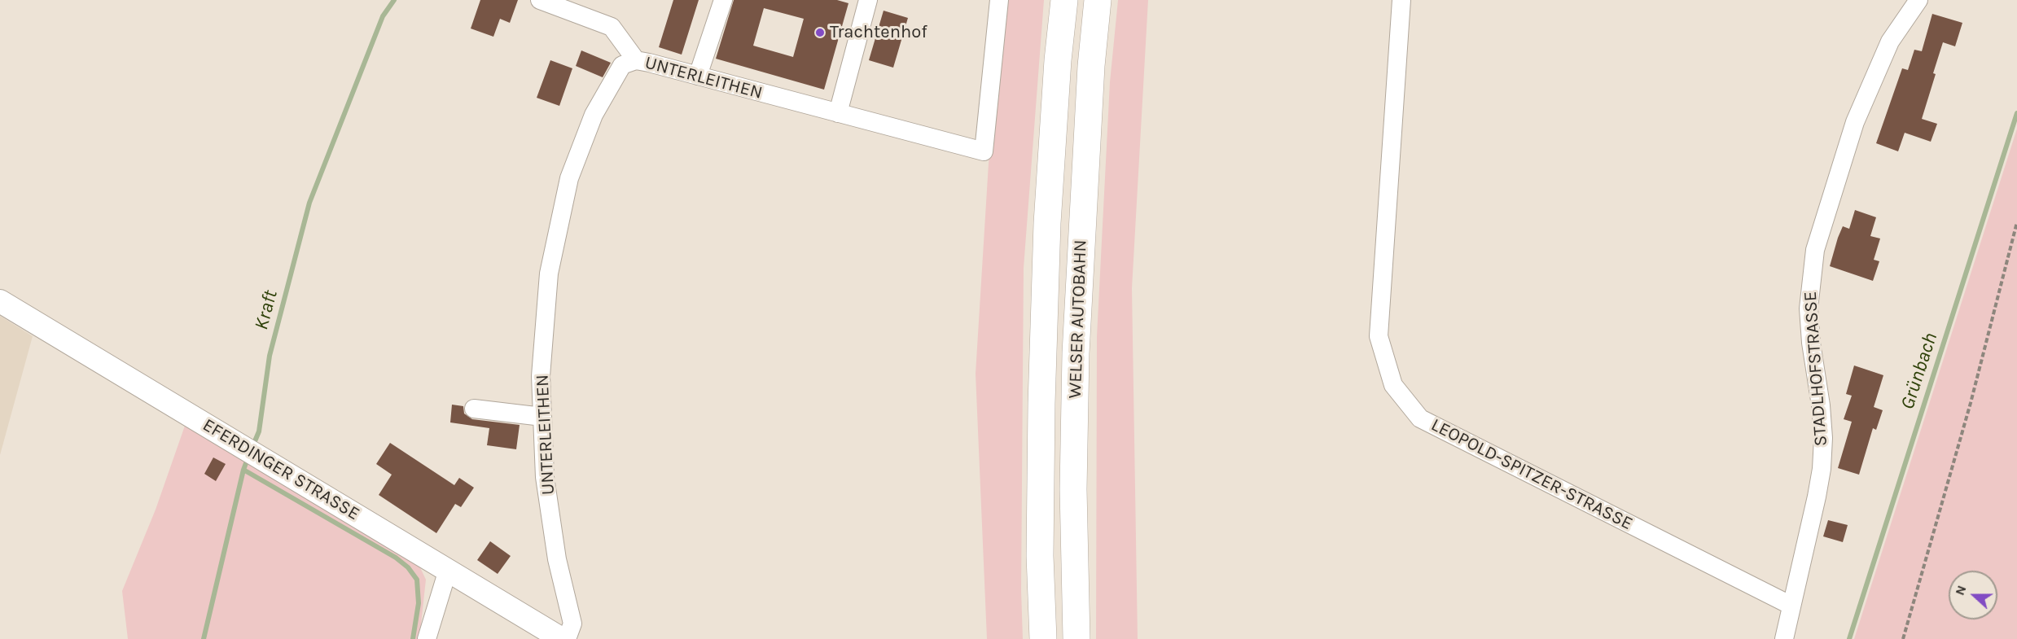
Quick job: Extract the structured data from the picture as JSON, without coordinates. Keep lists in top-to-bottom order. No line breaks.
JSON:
{"streets":{"highway":["WELSER AUTOBAHN"],"main road":["EFERDINGER STRASSE"],"street":["UNTERLEITHEN","STADLHOFSTRASSE","LEOPOLD-SPITZER-STRASSE"]},"crossings":[["STADLHOFSTRASSE","LEOPOLD-SPITZER-STRASSE"]],"water":["Kraft","Grünbach"],"places":["Trachtenhof"],"north":"left"}
